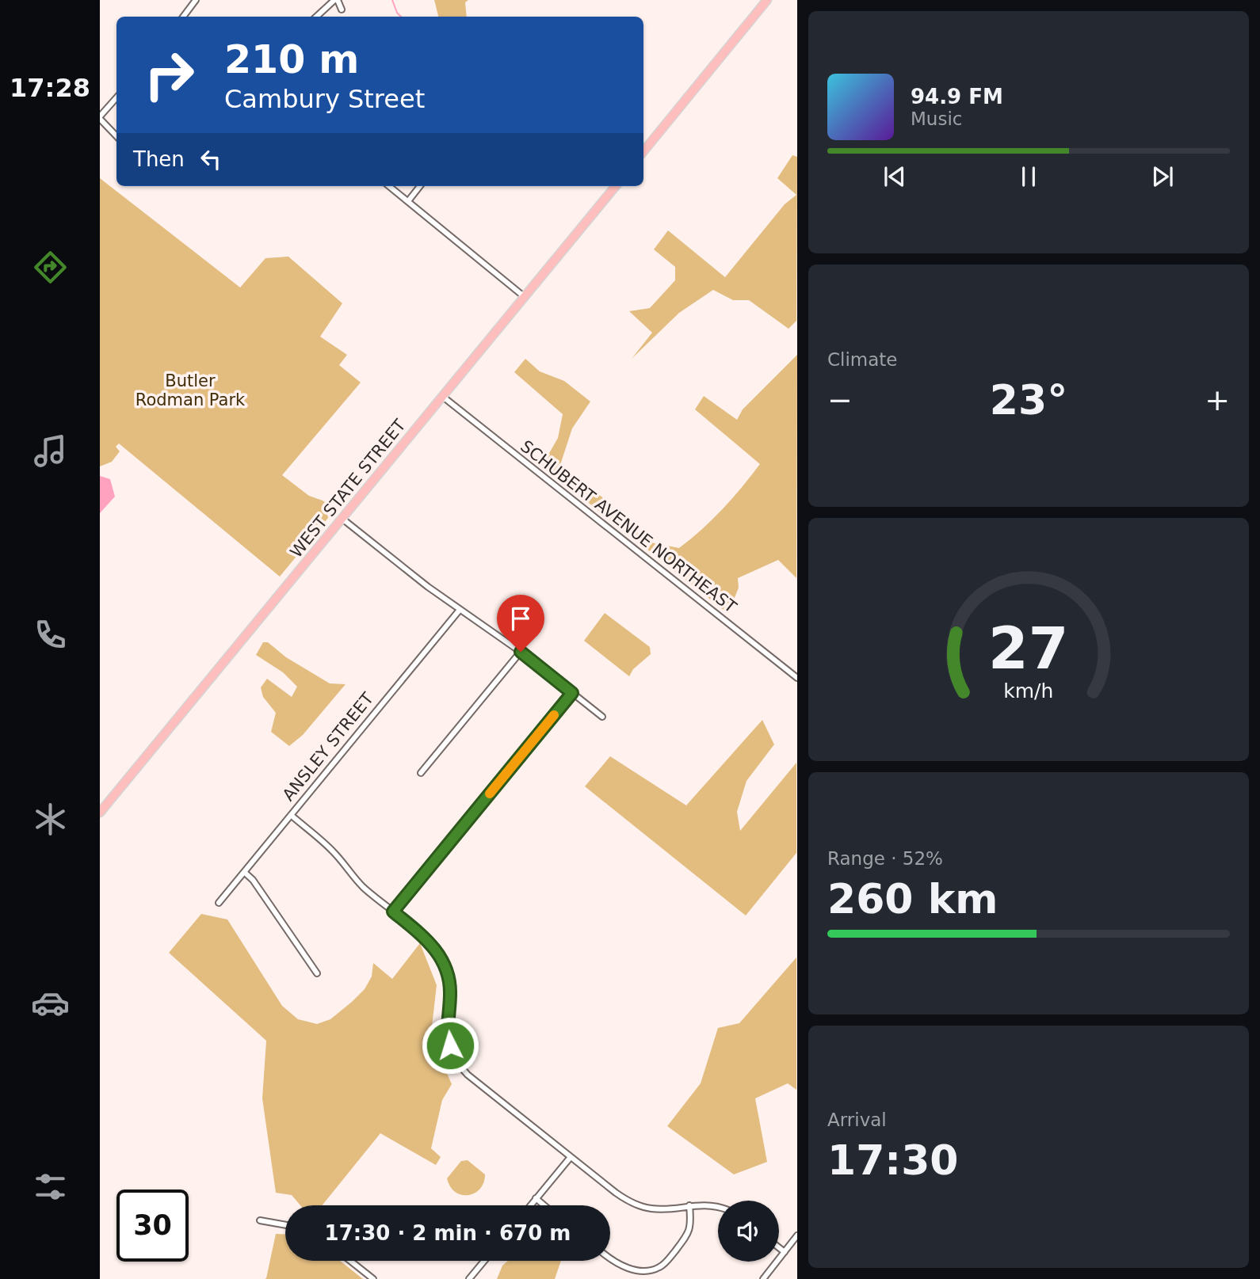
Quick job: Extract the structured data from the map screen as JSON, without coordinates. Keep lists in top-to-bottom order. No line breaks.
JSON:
{"streets":{"highway":["WEST STATE STREET"],"street":["SCHUBERT AVENUE NORTHEAST","ANSLEY STREET"]},"crossings":[["WEST STATE STREET","SCHUBERT AVENUE NORTHEAST"]],"parks":["Butler Rodman Park"],"page":{"tabs":"17:28","turn":["210 m","Cambury Street"],"song":["94.9 FM","Music"],"then":"Then","tile":["Climate",["Range · 52%","260 km"],["Arrival","17:30"]],"heat":["−","23°","+"],"limit":"30","trip":"17:30 · 2 min · 670 m","gauge":["27","km/h"]}}
